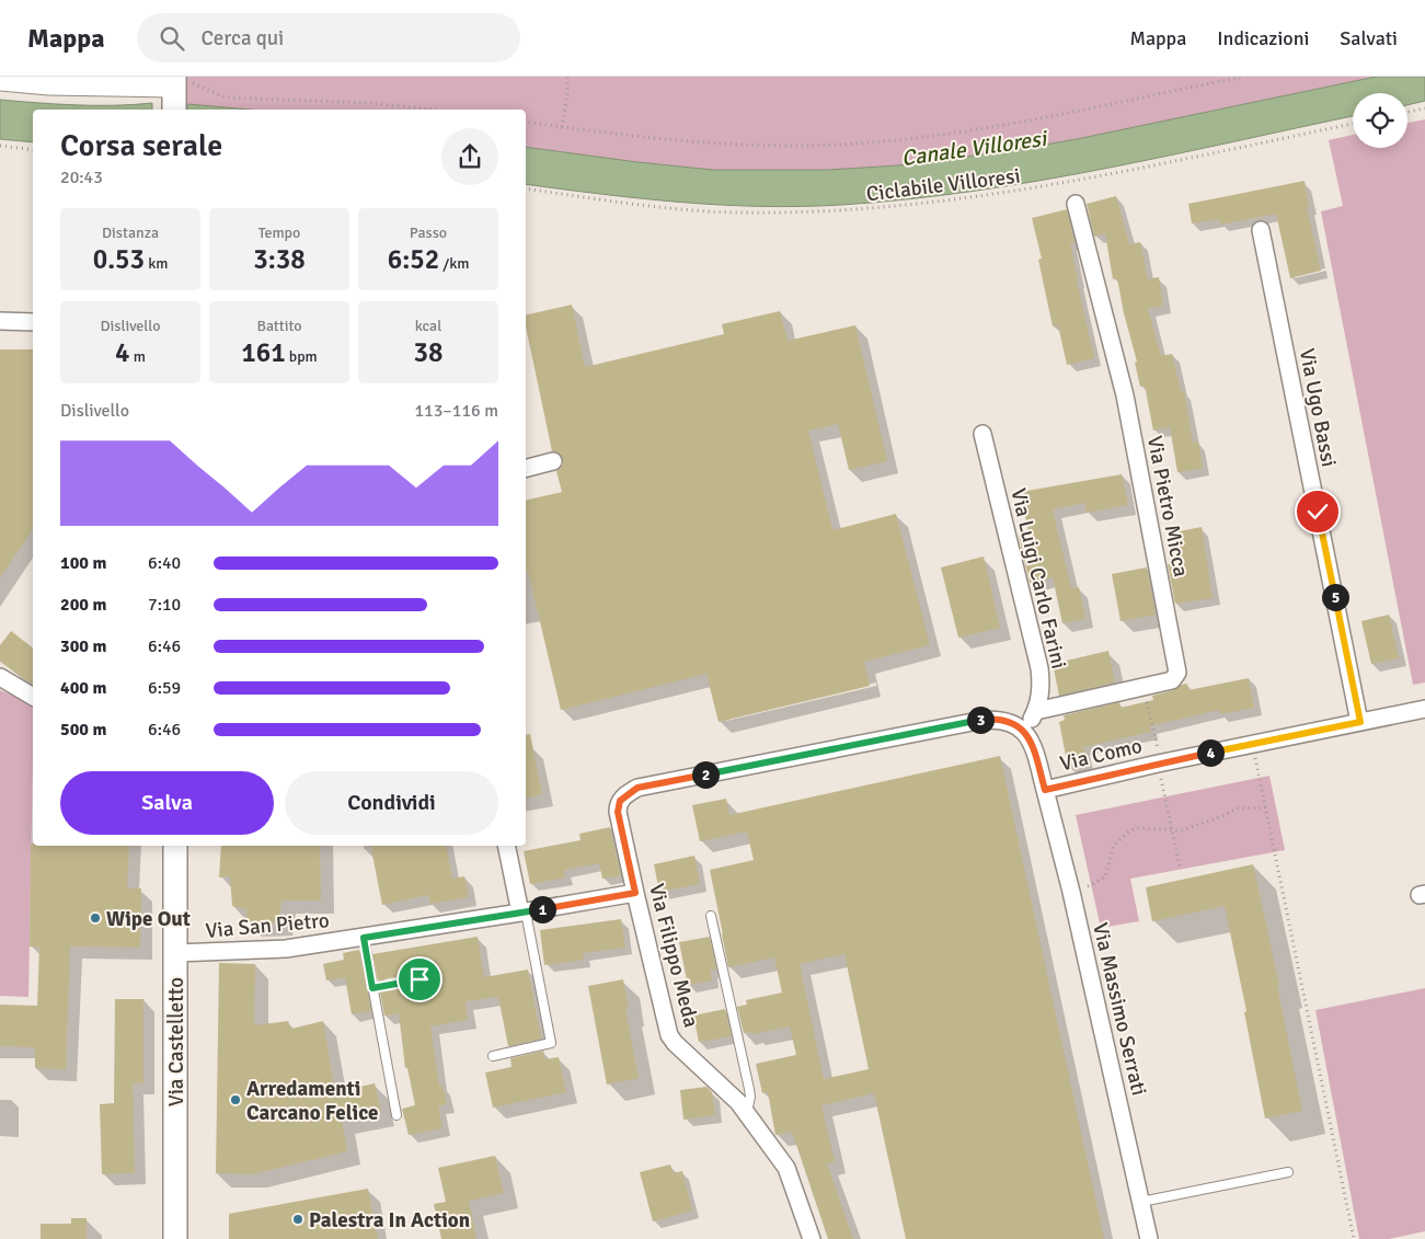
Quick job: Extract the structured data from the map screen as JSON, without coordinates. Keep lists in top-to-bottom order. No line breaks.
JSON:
{"streets":{"main road":["Via Castelletto"],"street":["Via Ugo Bassi","Via Pietro Micca","Via Luigi Carlo Farini","Via Como","Via San Pietro","Via Filippo Meda","Via Massimo Serrati"],"path":["Ciclabile Villoresi"]},"crossings":[["Via Ugo Bassi","Via Como"],["Via Pietro Micca","Via Luigi Carlo Farini"],["Via Luigi Carlo Farini","Via Como"],["Via Luigi Carlo Farini","Via Filippo Meda"],["Via Como","Via Filippo Meda"],["Via Como","Via Massimo Serrati"],["Via San Pietro","Via Filippo Meda"],["Via San Pietro","Via Castelletto"]],"water":["Canale Villoresi"],"places":["Wipe Out","Arredamenti Carcano Felice","Palestra In Action"],"page":{"header":"Mappa","search":"Cerca qui","nav":["Mappa","Indicazioni","Salvati"],"heading":["Corsa serale","20:43"],"stats":[["Distanza","0.53 km"],["Tempo","3:38"],["Passo","6:52 /km"],["Dislivello","4 m"],["Battito","161 bpm"],["kcal","38"]],"chart":["Dislivello","113–116 m"],"list":[{"name":"100 m","note":"6:40"},{"name":"200 m","note":"7:10"},{"name":"300 m","note":"6:46"},{"name":"400 m","note":"6:59"},{"name":"500 m","note":"6:46"}],"pins":["5","3","4","2","1"],"buttons":["Salva","Condividi"]}}
